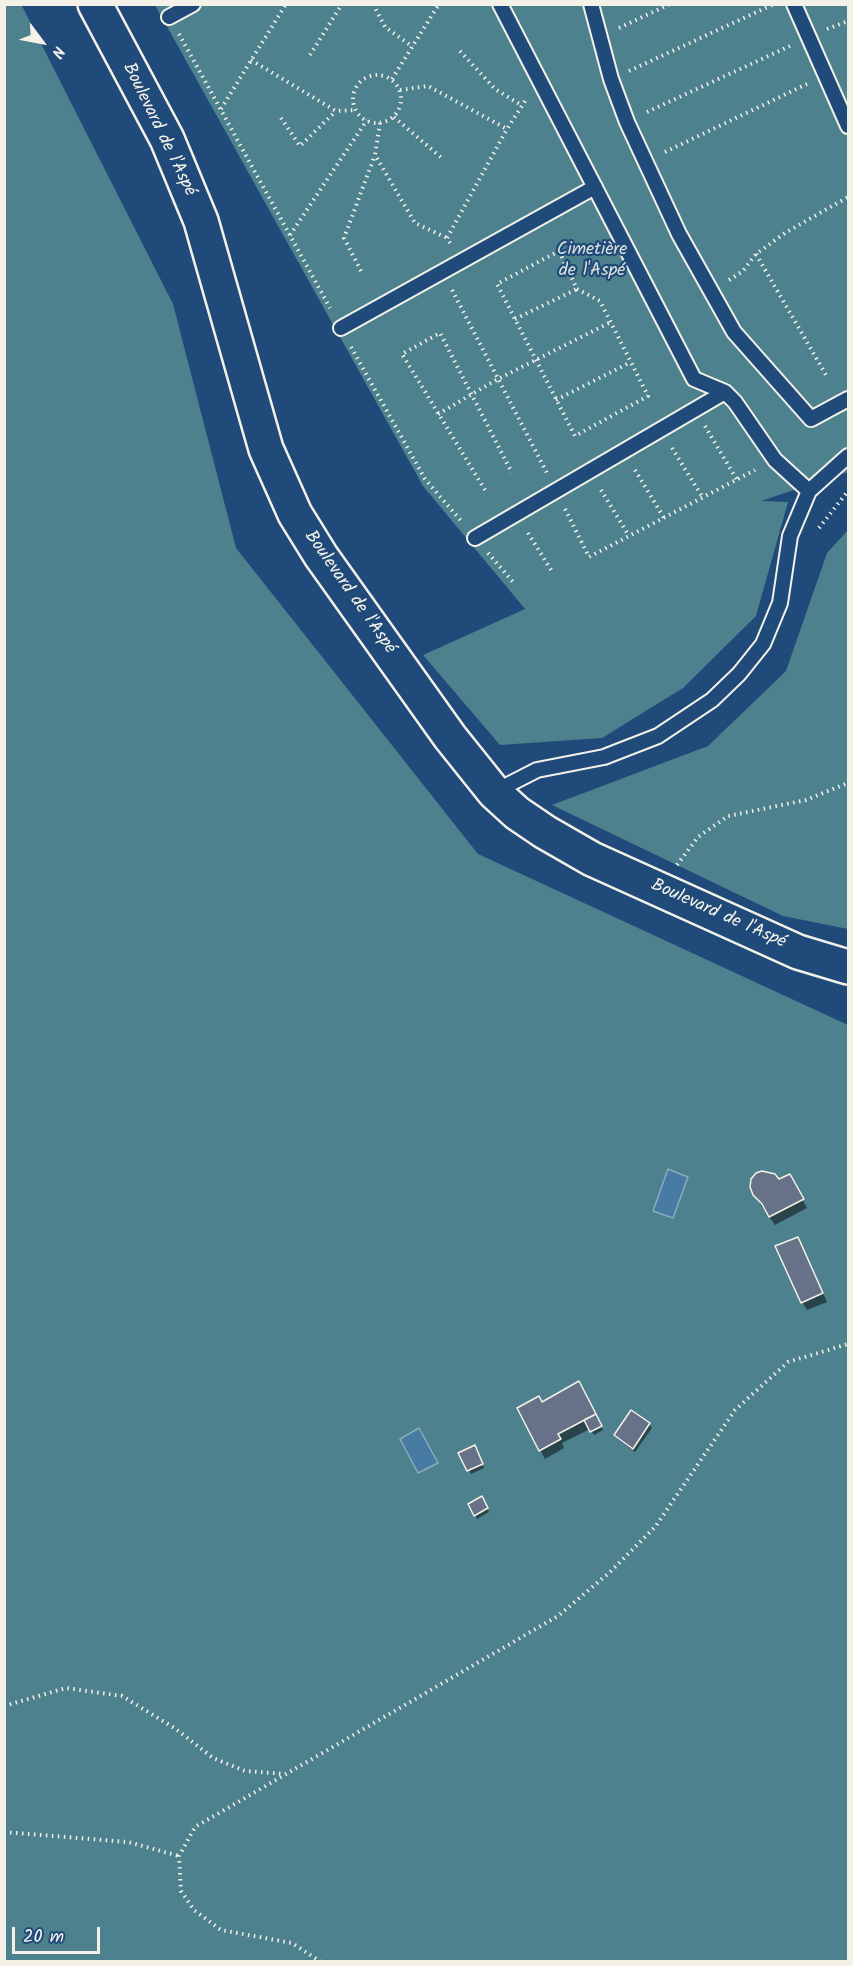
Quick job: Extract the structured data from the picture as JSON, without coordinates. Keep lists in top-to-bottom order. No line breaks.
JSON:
{"streets":{"main road":["Boulevard de l'Aspé"]},"parks":["Cimetière de l'Aspé"],"scale_bar":"20 m","north":"bottom right"}
